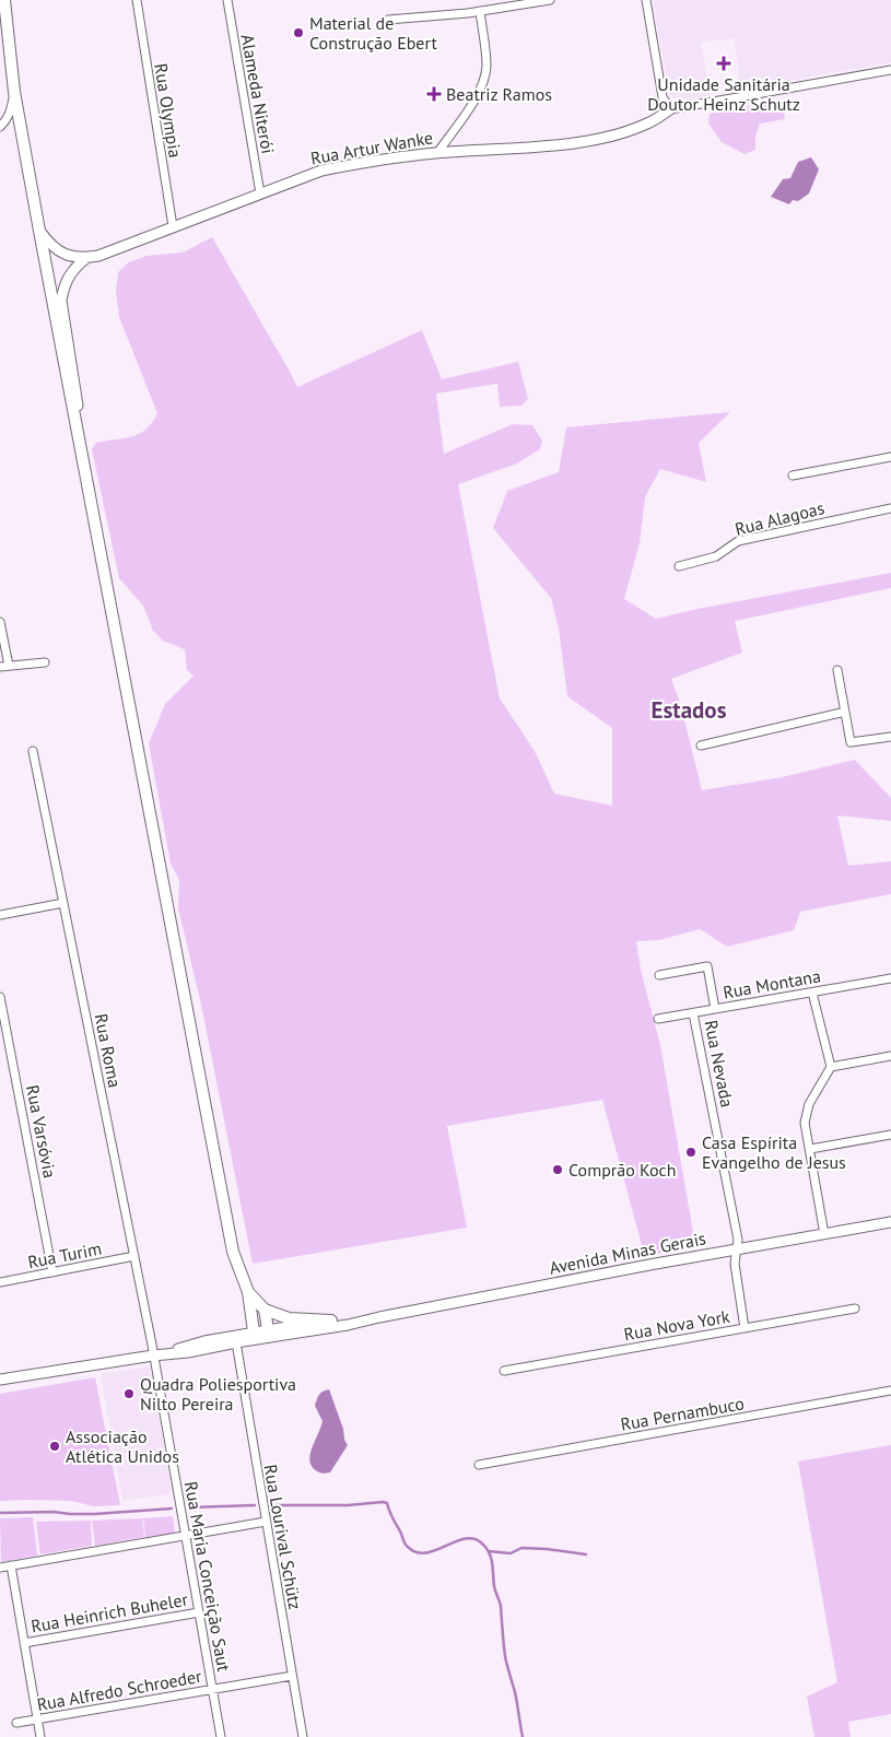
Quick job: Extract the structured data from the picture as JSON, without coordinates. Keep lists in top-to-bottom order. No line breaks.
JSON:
{"streets":{"street":["Alameda Niterói","Rua Olympia","Rua Artur Wanke","Rua Alagoas","Rua Montana","Rua Roma","Rua Nevada","Rua Varsóvia","Avenida Minas Gerais","Rua Turim","Rua Nova York","Rua Pernambuco","Rua Lourival Schütz","Rua Maria Conceição Saut","Rua Heinrich Buheler","Rua Alfredo Schroeder"]},"crossings":[["Alameda Niterói","Rua Artur Wanke"],["Rua Olympia","Rua Artur Wanke"],["Rua Montana","Rua Nevada"],["Rua Roma","Avenida Minas Gerais"],["Rua Roma","Rua Turim"],["Rua Roma","Rua Maria Conceição Saut"],["Rua Nevada","Avenida Minas Gerais"],["Rua Nevada","Rua Nova York"],["Rua Varsóvia","Rua Turim"],["Avenida Minas Gerais","Rua Lourival Schütz"],["Avenida Minas Gerais","Rua Maria Conceição Saut"],["Rua Lourival Schütz","Rua Alfredo Schroeder"],["Rua Maria Conceição Saut","Rua Heinrich Buheler"],["Rua Maria Conceição Saut","Rua Alfredo Schroeder"]],"districts":["Estados"],"places":{"other":["Material de Construção Ebert","Casa Espírita Evangelho de Jesus","Comprão Koch","Quadra Poliesportiva Nilto Pereira","Associação Atlética Unidos"],"health":["Unidade Sanitária Doutor Heinz Schutz","Beatriz Ramos"]}}
